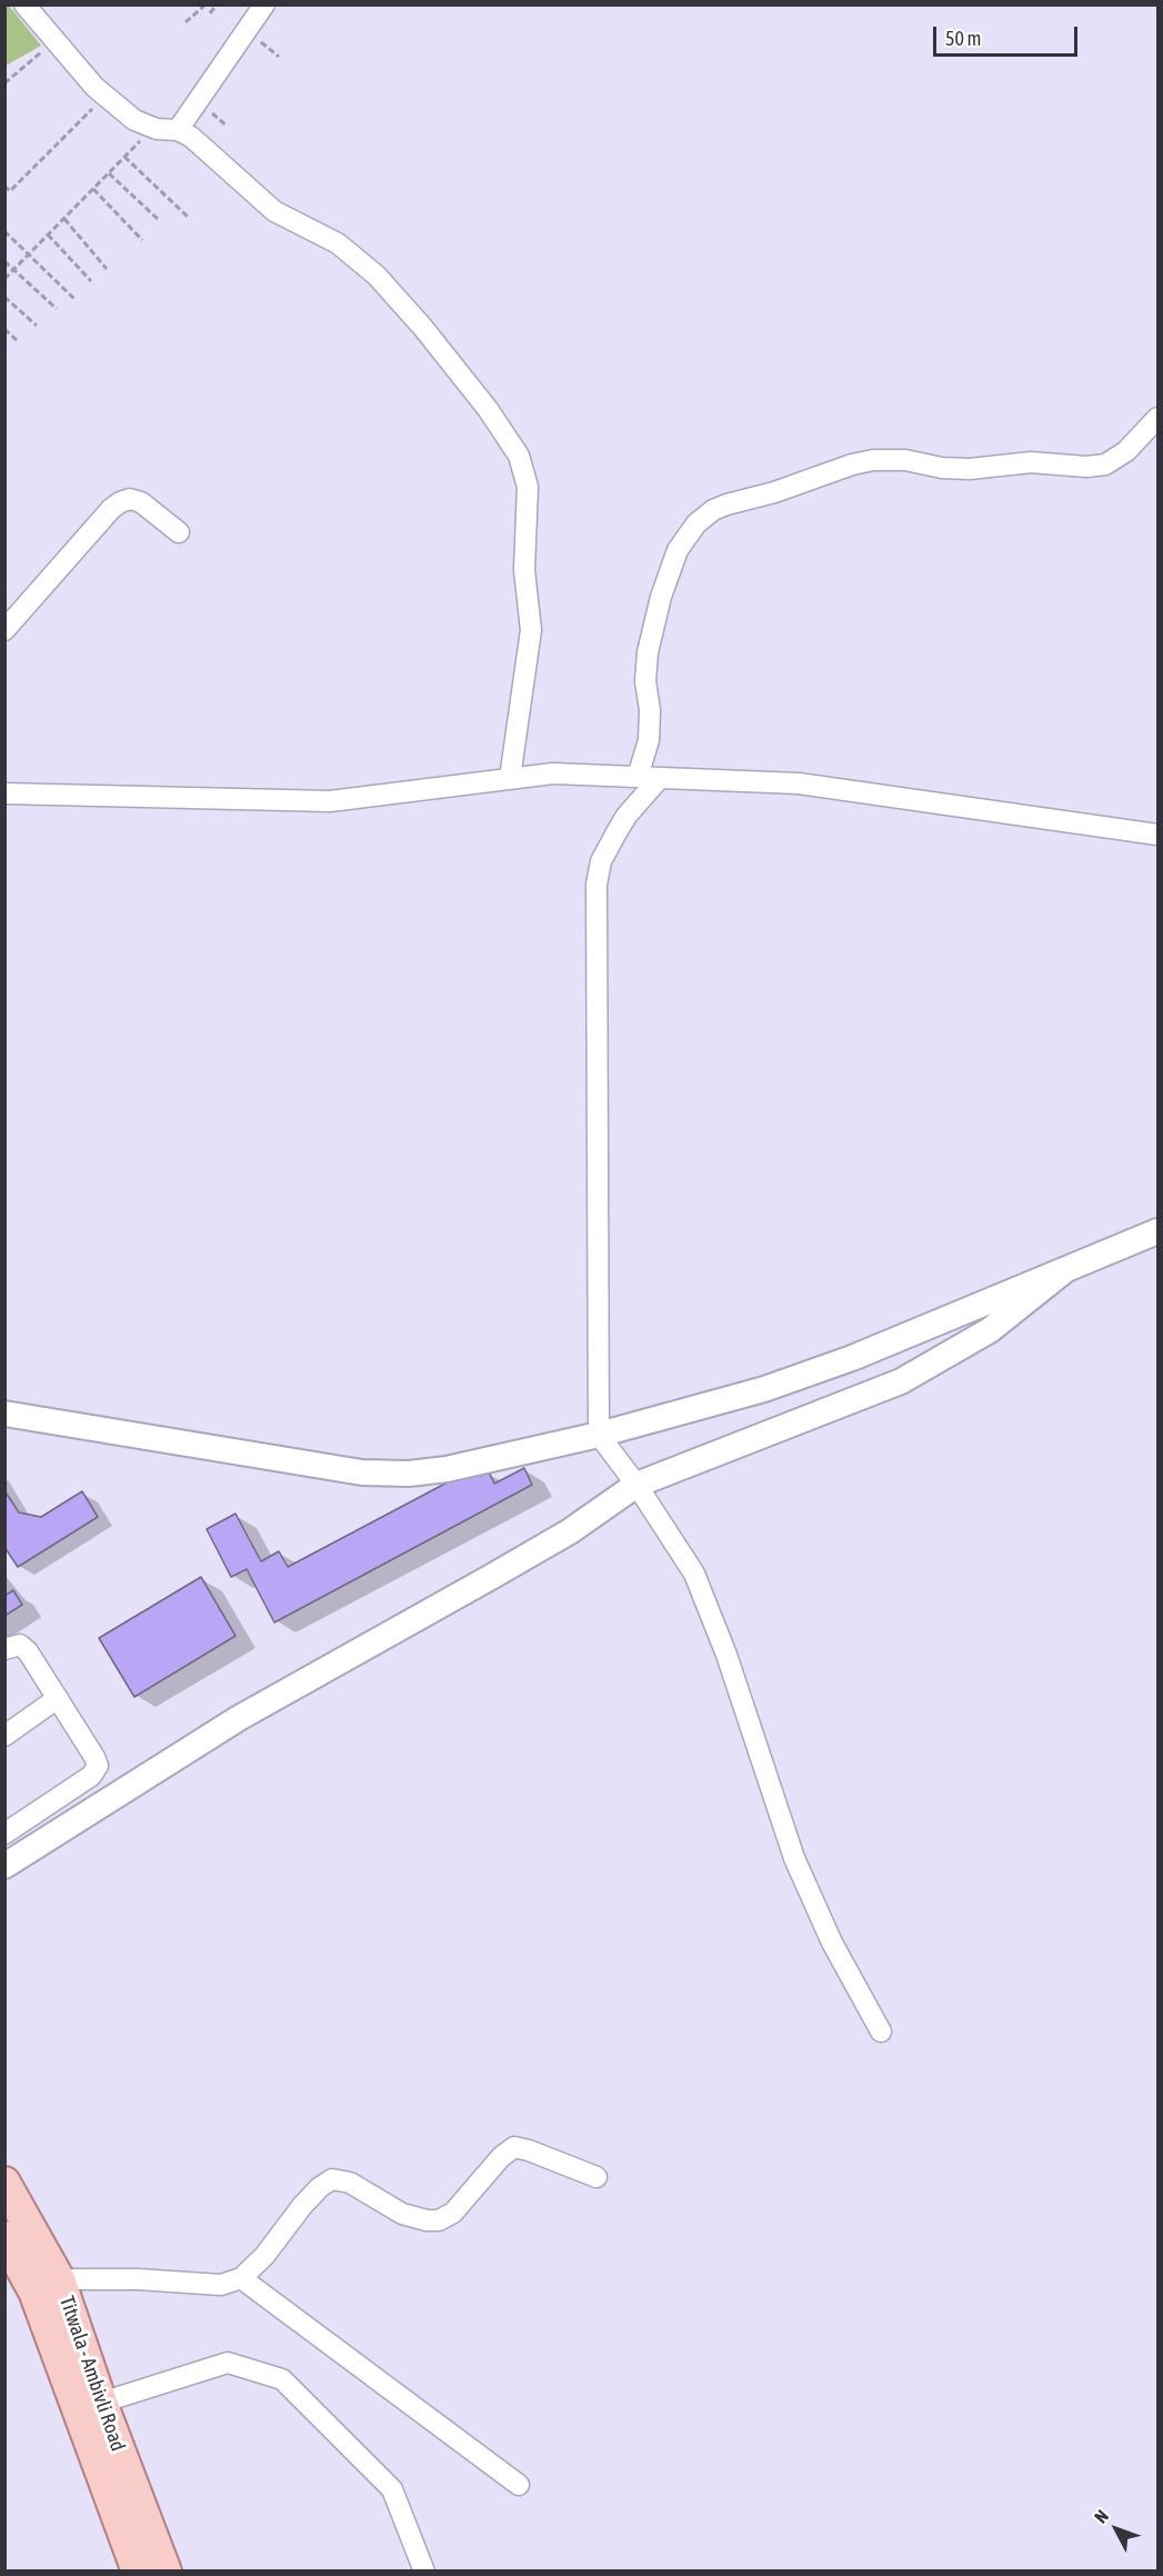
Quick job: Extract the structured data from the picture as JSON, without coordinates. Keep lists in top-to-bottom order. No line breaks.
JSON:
{"streets":{"main road":["Titwala - Ambivli Road"]},"scale_bar":"50 m","north":"top left"}
